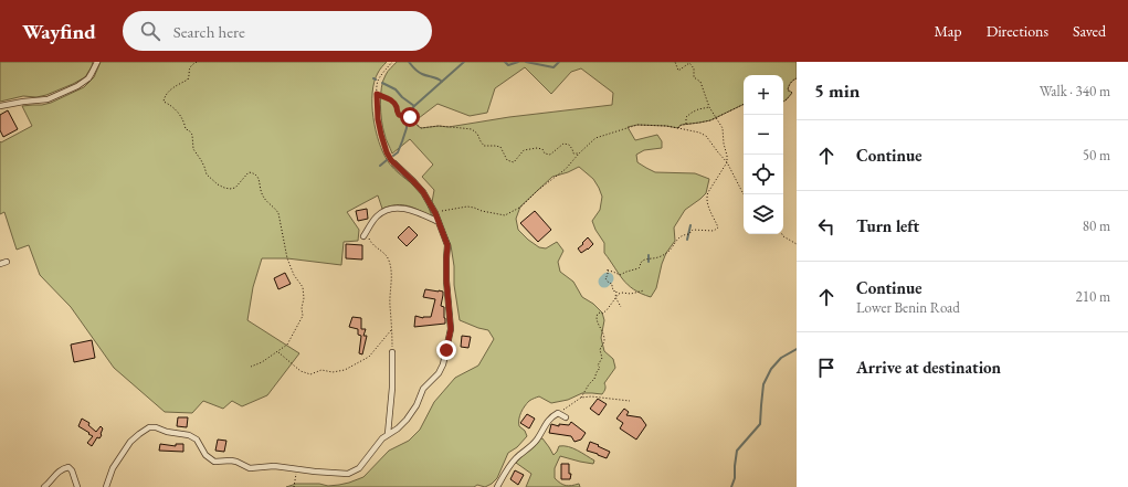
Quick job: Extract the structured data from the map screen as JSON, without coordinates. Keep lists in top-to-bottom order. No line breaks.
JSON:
{"page":{"header":"Wayfind","search":"Search here","nav":["Map","Directions","Saved"],"heading":["5 min","Walk · 340 m"],"map_buttons":["+","−"],"list":[["Continue","50 m"],["Turn left","80 m"],["Continue","Lower Benin Road","210 m"],"Arrive at destination"]}}
